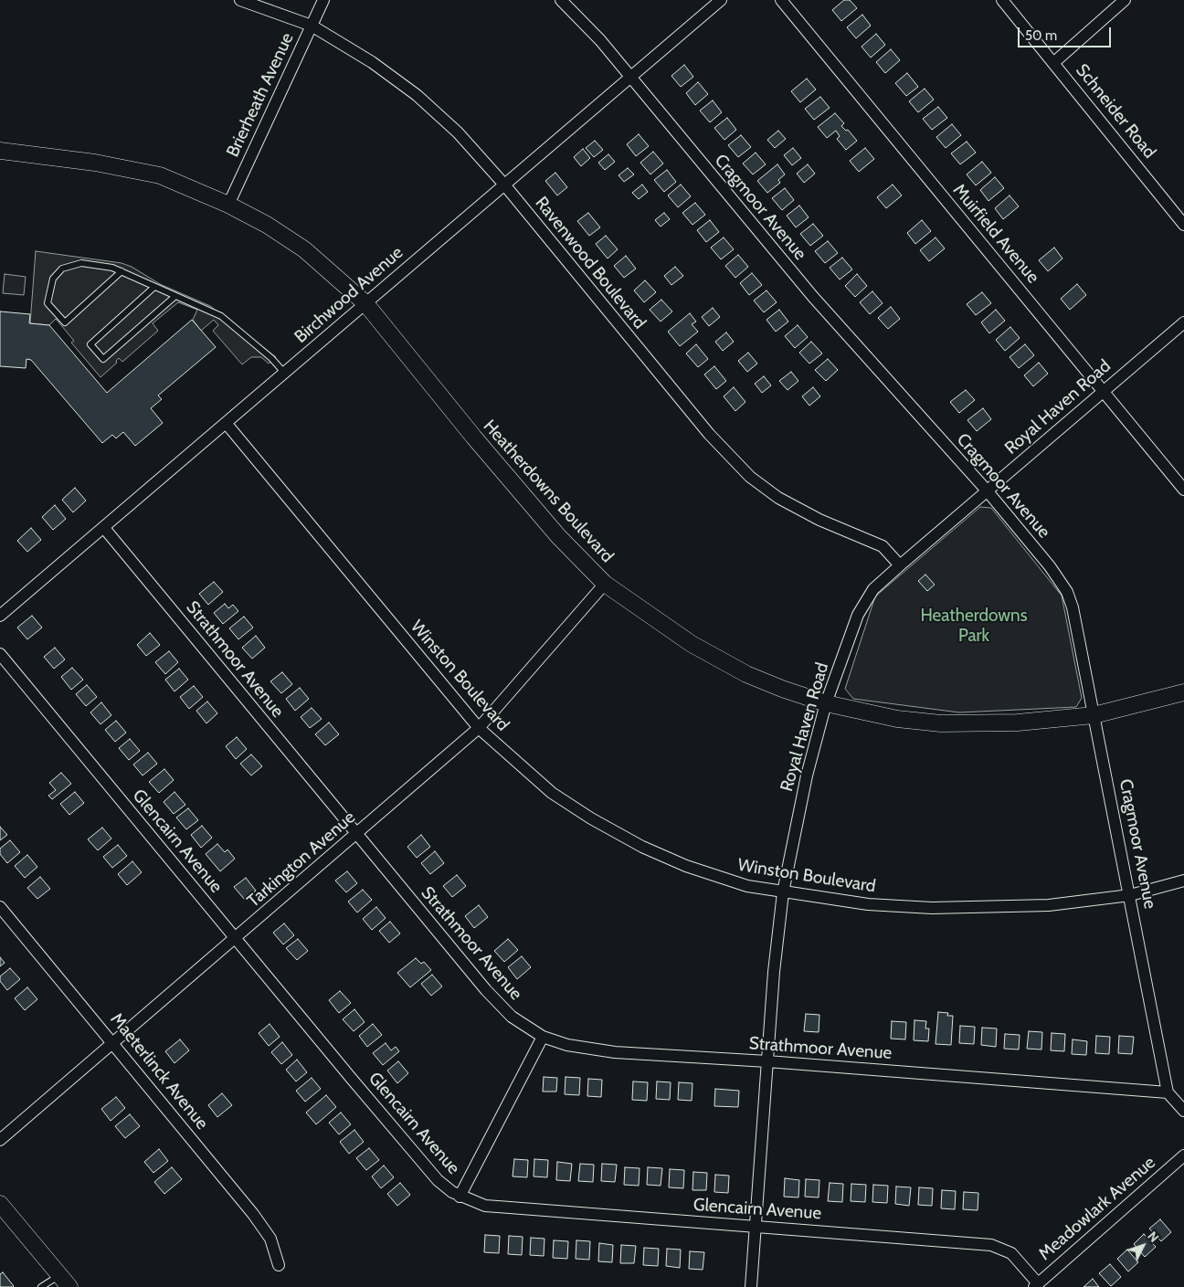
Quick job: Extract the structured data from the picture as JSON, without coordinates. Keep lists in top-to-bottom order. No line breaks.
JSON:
{"streets":{"street":["Brierheath Avenue","Schneider Road","Cragmoor Avenue","Muirfield Avenue","Ravenwood Boulevard","Birchwood Avenue","Royal Haven Road","Heatherdowns Boulevard","Strathmoor Avenue","Winston Boulevard","Glencairn Avenue","Tarkington Avenue","Maeterlinck Avenue","Meadowlark Avenue"]},"crossings":[["Brierheath Avenue","Ravenwood Boulevard"],["Brierheath Avenue","Heatherdowns Boulevard"],["Cragmoor Avenue","Birchwood Avenue"],["Cragmoor Avenue","Royal Haven Road"],["Cragmoor Avenue","Heatherdowns Boulevard"],["Cragmoor Avenue","Strathmoor Avenue"],["Cragmoor Avenue","Winston Boulevard"],["Muirfield Avenue","Royal Haven Road"],["Ravenwood Boulevard","Birchwood Avenue"],["Ravenwood Boulevard","Royal Haven Road"],["Birchwood Avenue","Heatherdowns Boulevard"],["Birchwood Avenue","Strathmoor Avenue"],["Birchwood Avenue","Winston Boulevard"],["Royal Haven Road","Heatherdowns Boulevard"],["Royal Haven Road","Strathmoor Avenue"],["Royal Haven Road","Winston Boulevard"],["Royal Haven Road","Glencairn Avenue"],["Heatherdowns Boulevard","Tarkington Avenue"],["Strathmoor Avenue","Tarkington Avenue"],["Winston Boulevard","Tarkington Avenue"],["Glencairn Avenue","Tarkington Avenue"],["Glencairn Avenue","Meadowlark Avenue"],["Tarkington Avenue","Maeterlinck Avenue"]],"parks":["Heatherdowns Park"],"scale_bar":"50 m","north":"top right"}
